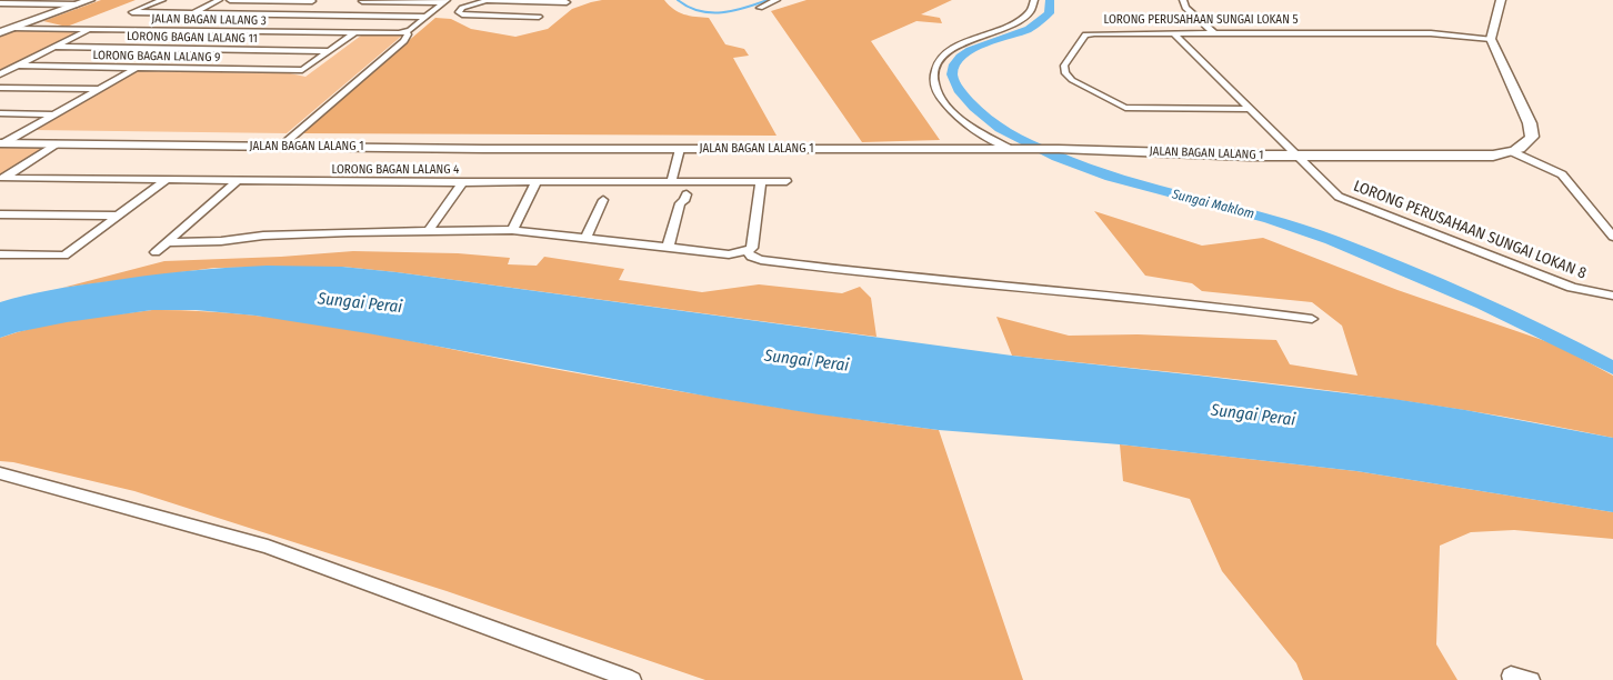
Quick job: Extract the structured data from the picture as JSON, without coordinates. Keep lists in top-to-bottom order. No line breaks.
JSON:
{"streets":{"main road":["JALAN BAGAN LALANG 1"],"street":["JALAN BAGAN LALANG 3","LORONG PERUSAHAAN SUNGAI LOKAN 5","LORONG BAGAN LALANG 11","LORONG BAGAN LALANG 9","LORONG BAGAN LALANG 4","LORONG PERUSAHAAN SUNGAI LOKAN 8"]},"crossings":[["LORONG PERUSAHAAN SUNGAI LOKAN 5","LORONG PERUSAHAAN SUNGAI LOKAN 8"],["LORONG BAGAN LALANG 11","LORONG BAGAN LALANG 9"],["JALAN BAGAN LALANG 1","LORONG PERUSAHAAN SUNGAI LOKAN 8"]],"water":["Sungai Maklom","Sungai Perai"]}
